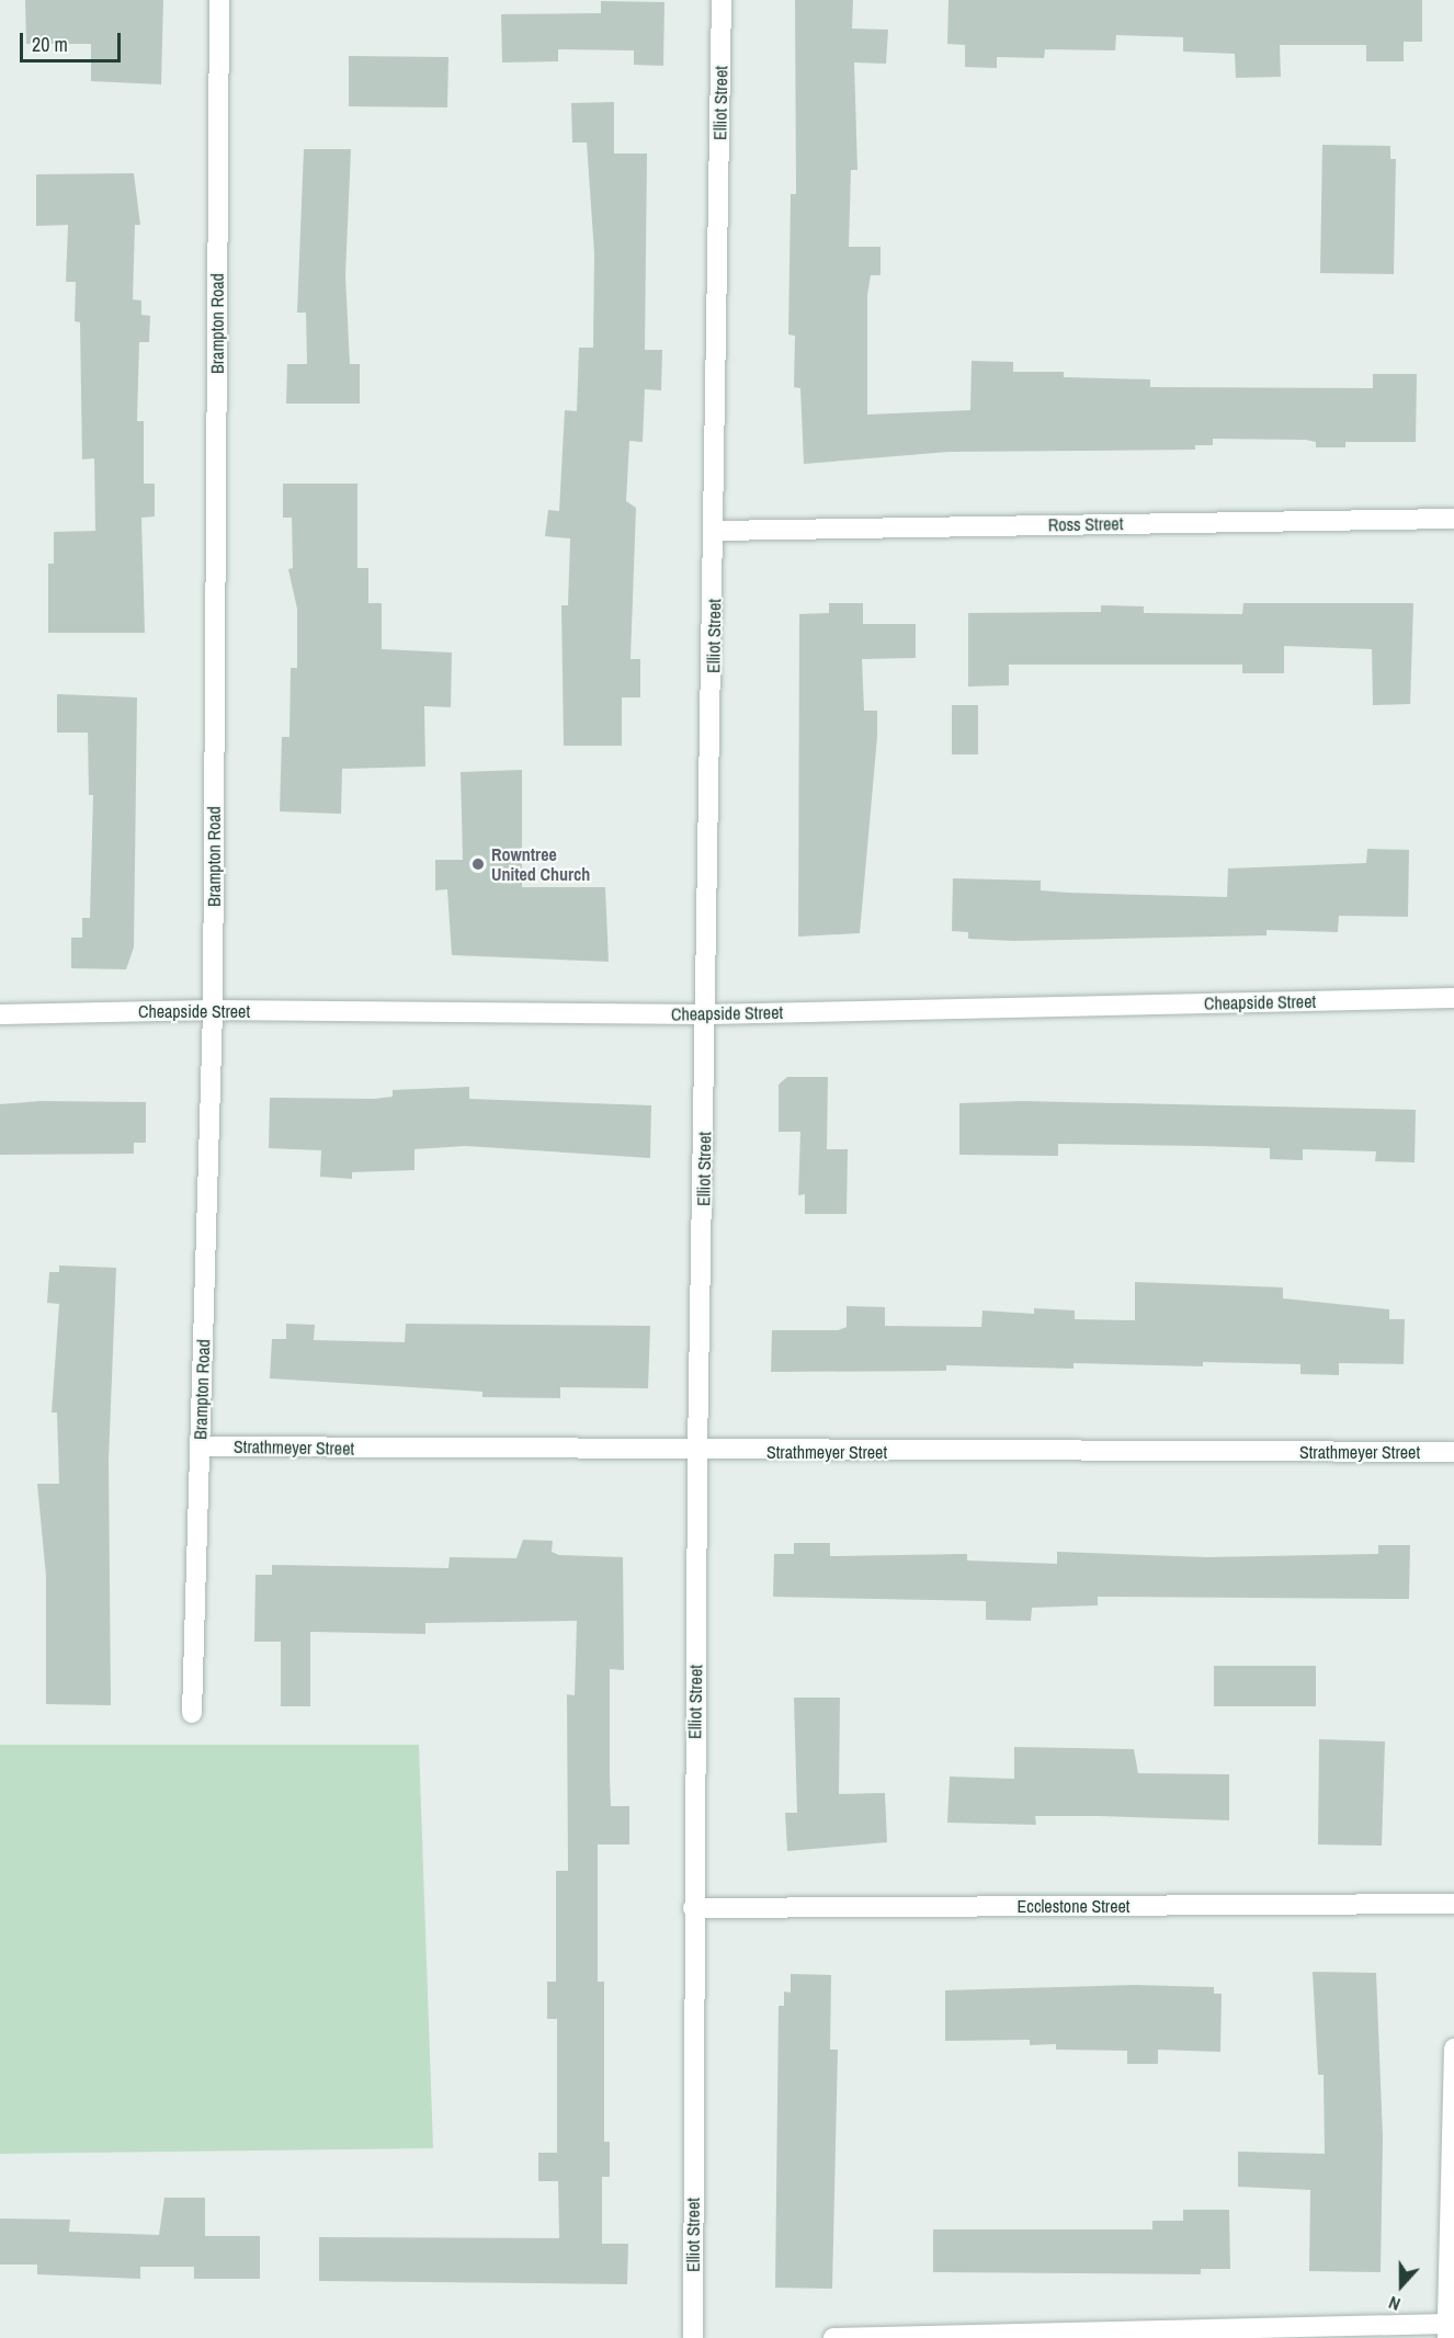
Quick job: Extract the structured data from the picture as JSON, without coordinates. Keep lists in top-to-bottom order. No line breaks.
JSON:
{"streets":{"street":["Elliot Street","Brampton Road","Ross Street","Cheapside Street","Strathmeyer Street","Ecclestone Street"]},"crossings":[["Elliot Street","Ross Street"],["Elliot Street","Cheapside Street"],["Elliot Street","Strathmeyer Street"],["Elliot Street","Ecclestone Street"],["Brampton Road","Cheapside Street"],["Brampton Road","Strathmeyer Street"]],"places":["Rowntree United Church"],"scale_bar":"20 m","north":"bottom"}
